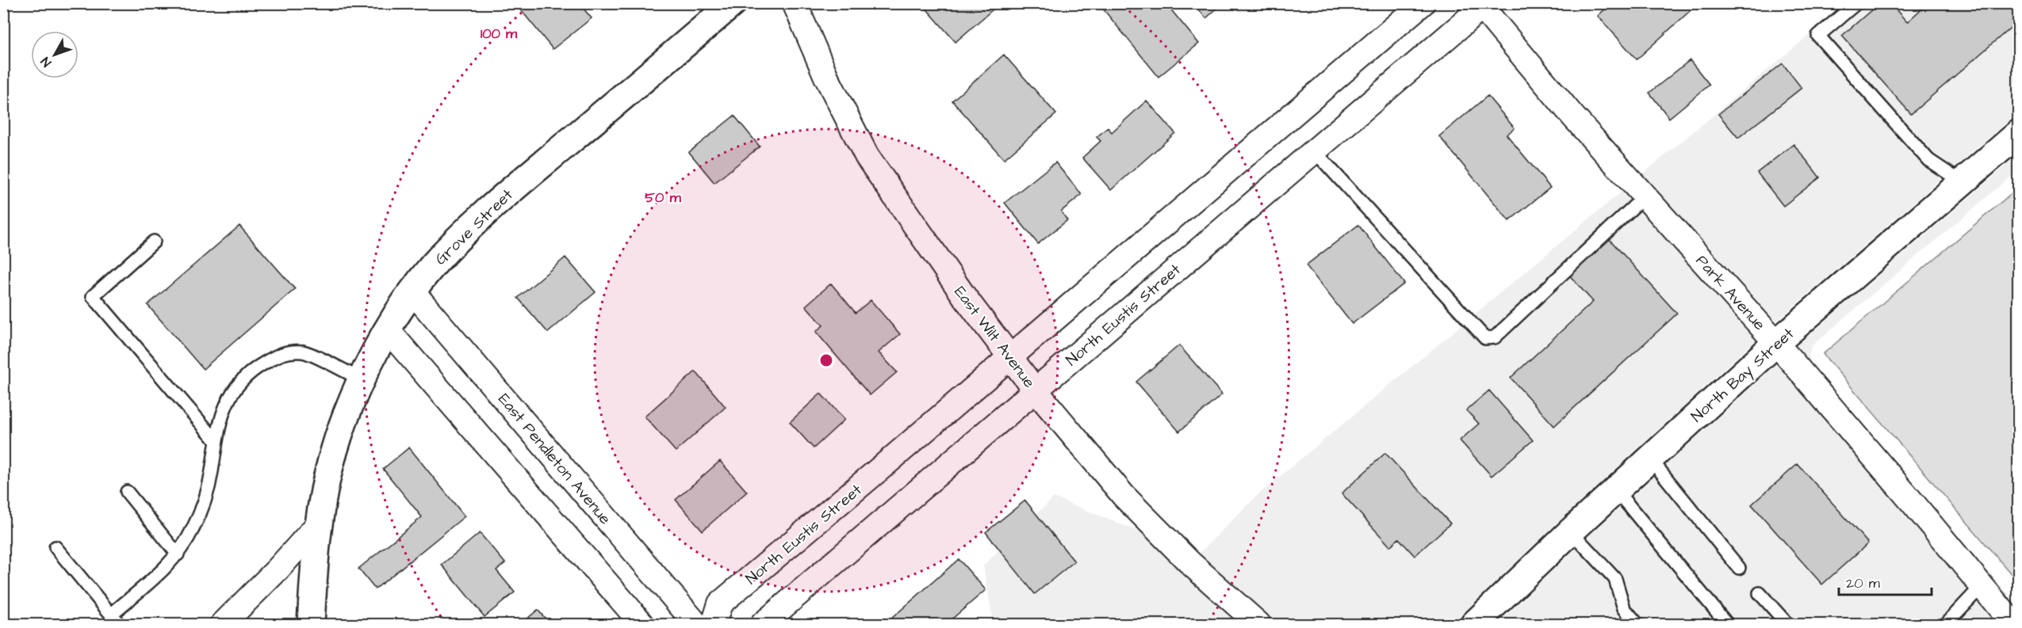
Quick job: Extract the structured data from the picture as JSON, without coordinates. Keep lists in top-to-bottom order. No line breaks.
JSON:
{"streets":{"main road":["Grove Street","North Bay Street"],"street":["Park Avenue","North Eustis Street","East Wilt Avenue","East Pendleton Avenue"]},"crossings":[["Grove Street","East Pendleton Avenue"],["Park Avenue","North Eustis Street"],["Park Avenue","North Bay Street"],["North Eustis Street","East Wilt Avenue"]],"scale_bar":"20 m","north":"bottom left","rings":["100 m","50 m"]}
